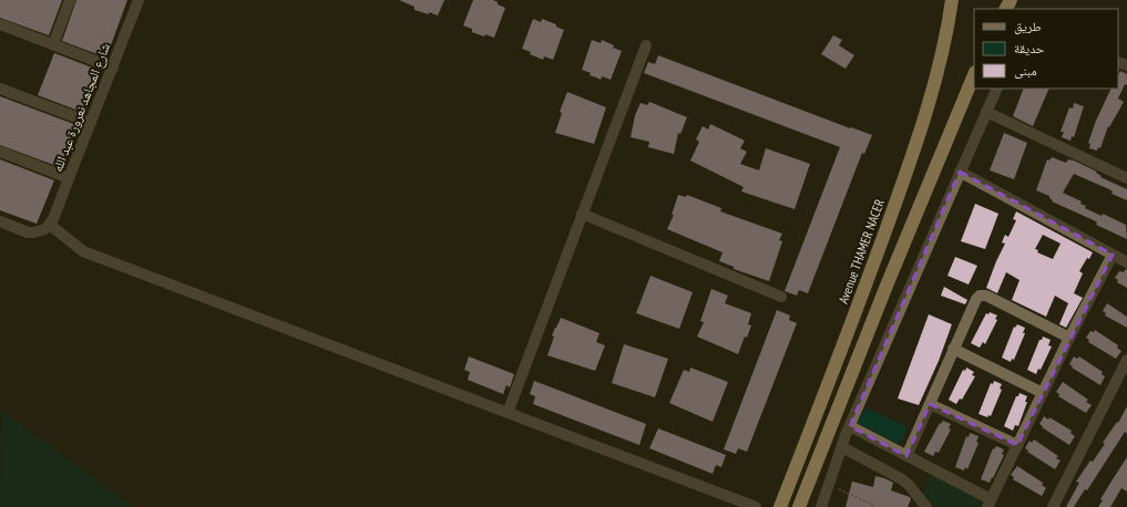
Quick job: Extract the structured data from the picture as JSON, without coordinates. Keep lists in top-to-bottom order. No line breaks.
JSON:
{"streets":{"highway":["Avenue THAMER NACER"],"street":["شارع المجاهد نعرورة عبد الله"]},"legend":["طريق","حديقة","مبنى"]}
